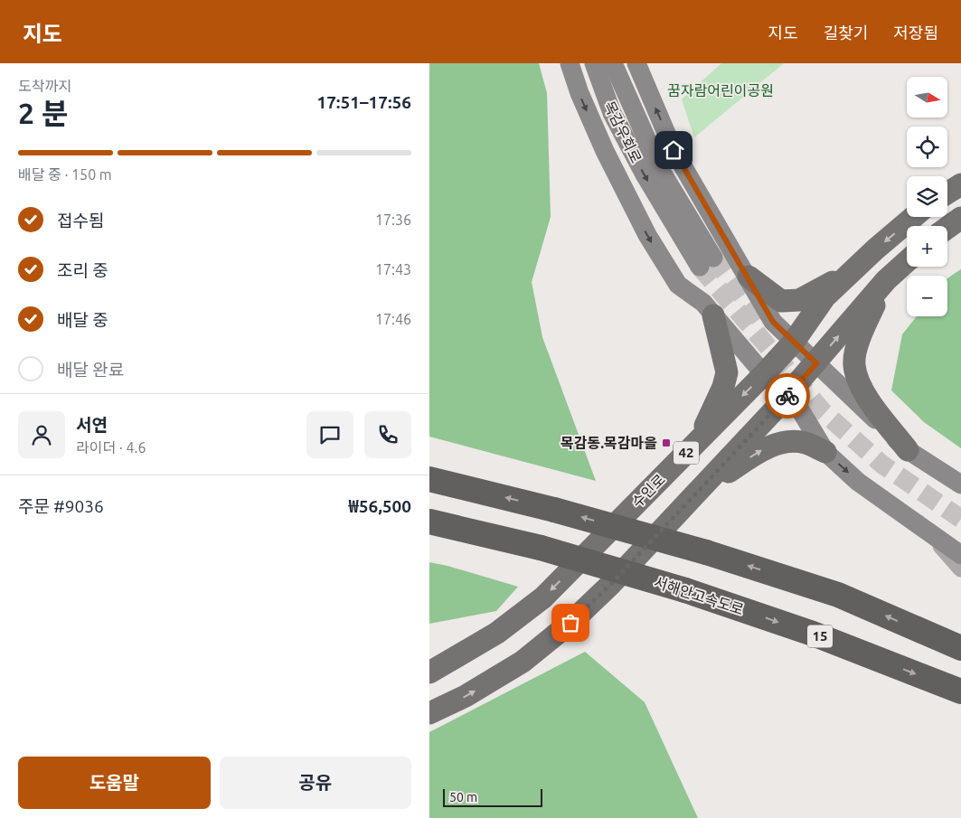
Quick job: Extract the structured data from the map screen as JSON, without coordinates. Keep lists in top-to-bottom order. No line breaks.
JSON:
{"streets":{"highway":["서해안고속도로","15"],"main road":["목감우회로","42","수인로"]},"parks":["꿈자람어린이공원"],"places":{"transit":["목감동.목감마을"]},"scale_bar":"50 m","north":"right","page":{"header":"지도","nav":["지도","길찾기","저장됨"],"heading":["2 분","도착까지","17:51–17:56"],"panel":["서연","라이더 · 4.6","주문 #9036","₩56,500"],"map_buttons":["+","−"],"bar":"배달 중 · 150 m","list":[["접수됨","17:36"],["조리 중","17:43"],["배달 중","17:46"],"배달 완료"],"buttons":["도움말","공유"],"scale":"50 m"}}
